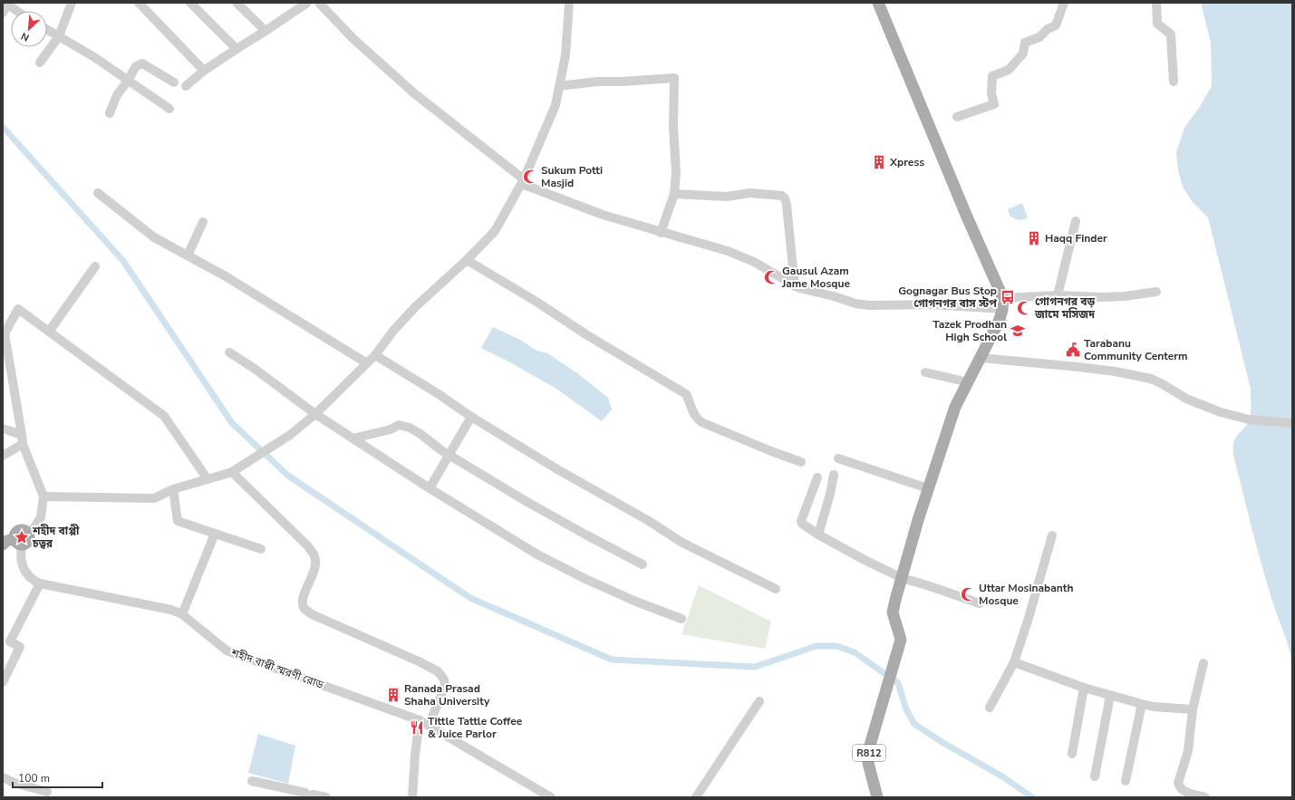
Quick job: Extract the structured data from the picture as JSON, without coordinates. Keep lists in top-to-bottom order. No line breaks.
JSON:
{"streets":{"main road":["R812"],"street":["শহীদ বাপ্পী স্মরণী রোড"]},"places":{"building":["Xpress","Haqq Finder","Ranada Prasad Shaha University"],"mosque":["Sukum Potti Masjid","Gausul Azam Jame Mosque","গোগনগর বড় জামে মসিজদ","Uttar Mosinabanth Mosque"],"bus stop":["Gognagar Bus Stop গোগনগর বাস স্টপ"],"school or university":["Tazek Prodhan High School"],"public building":["Tarabanu Community Centerm"],"place":["শহীদ বাপ্পী চত্বর"],"restaurant":["Tittle Tattle Coffee & Juice Parlor"]},"scale_bar":"100 m","north":"bottom left"}
